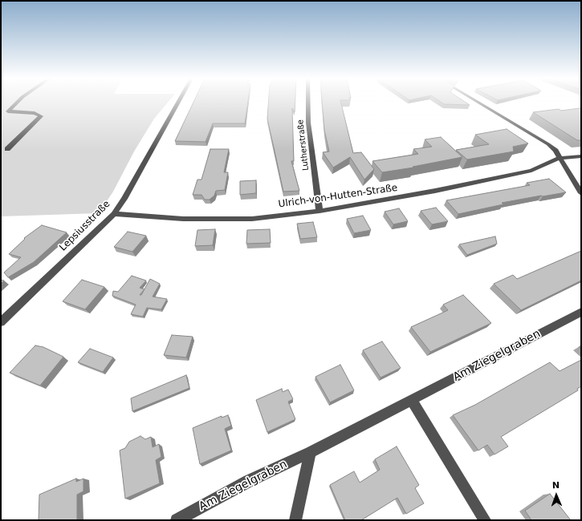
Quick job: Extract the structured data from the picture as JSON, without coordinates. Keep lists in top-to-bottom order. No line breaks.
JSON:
{"streets":{"street":["Lutherstraße","Ulrich-von-Hutten-Straße","Lepsiusstraße","Am Ziegelgraben"]},"crossings":[["Lutherstraße","Ulrich-von-Hutten-Straße"],["Ulrich-von-Hutten-Straße","Lepsiusstraße"]],"north":"top"}
